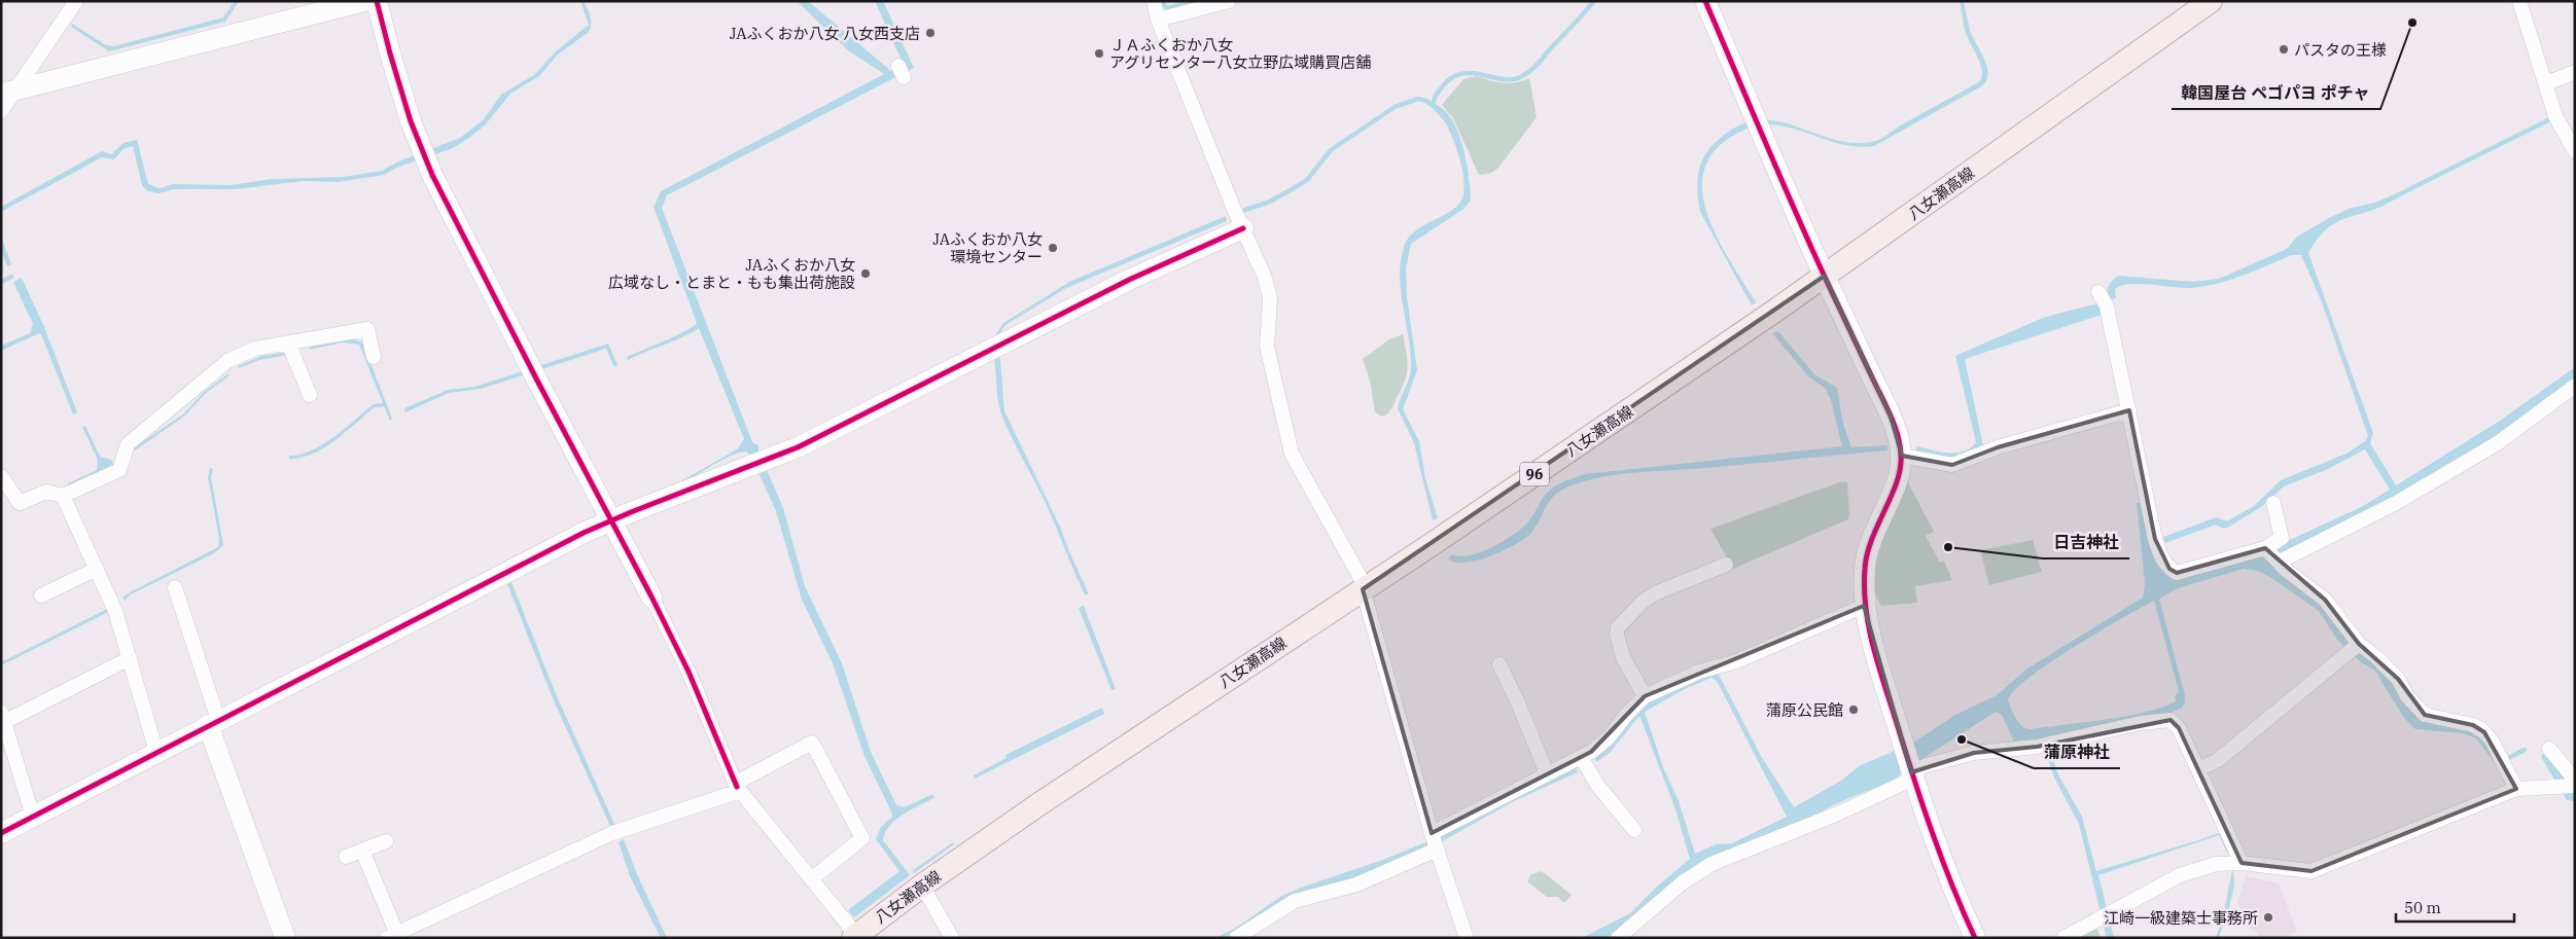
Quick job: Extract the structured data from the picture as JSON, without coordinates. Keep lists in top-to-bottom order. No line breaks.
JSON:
{"streets":{"main road":["八女瀬高線","96"]},"places":["韓国屋台 ペゴパヨ ポチャ","JAふくおか八女 八女西支店","パスタの王様","ＪＡふくおか八女 アグリセンター八女立野広域購買店舗","JAふくおか八女 環境センター","JAふくおか八女 広域なし・とまと・もも集出荷施設","日吉神社","蒲原公民館","蒲原神社","江崎一級建築士事務所"],"scale_bar":"50 m"}
